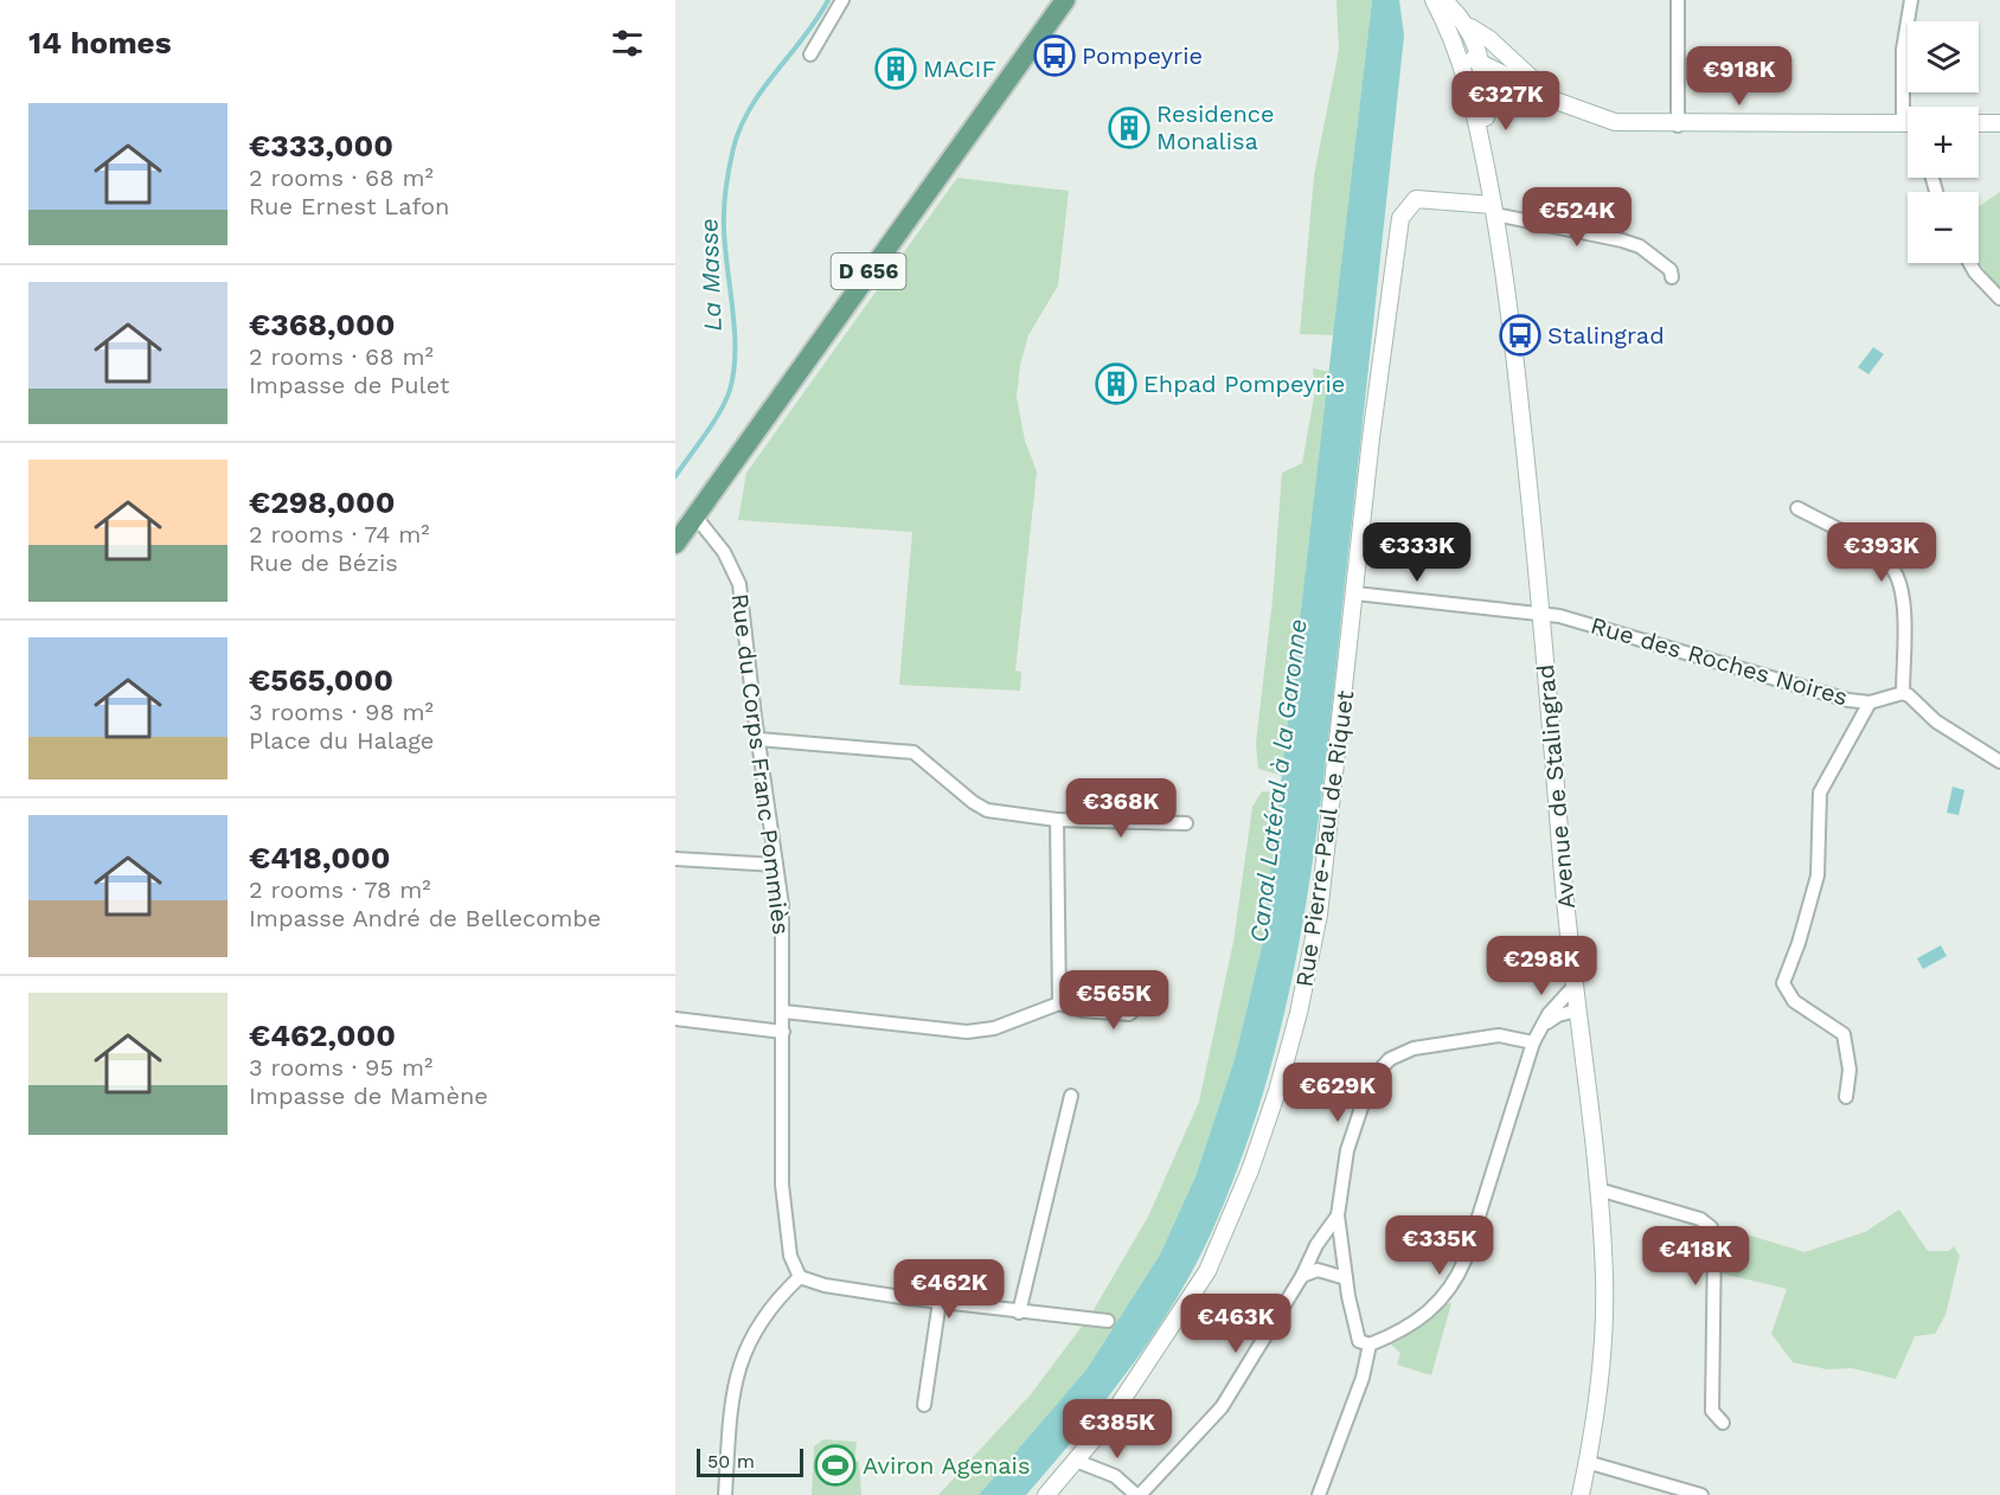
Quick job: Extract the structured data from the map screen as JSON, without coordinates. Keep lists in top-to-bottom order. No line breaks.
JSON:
{"streets":{"main road":["D 656"],"street":["Rue des Roches Noires","Rue du Corps Franc Pommiès","Avenue de Stalingrad","Rue Pierre-Paul de Riquet"]},"crossings":[["D 656","Rue du Corps Franc Pommiès"],["Rue des Roches Noires","Avenue de Stalingrad"],["Rue des Roches Noires","Rue Pierre-Paul de Riquet"],["Avenue de Stalingrad","Rue Pierre-Paul de Riquet"]],"water":["La Masse","Canal Latéral à la Garonne"],"places":{"bus stop":["Pompeyrie","Stalingrad"],"building":["MACIF","Residence Monalisa","Ehpad Pompeyrie"],"sports":["Aviron Agenais"]},"scale_bar":"50 m","page":{"heading":"14 homes","map_buttons":["+","−"],"price":["€918K","€327K","€524K","€333K","€393K","€368K","€298K","€565K","€629K","€335K","€418K","€462K","€463K","€385K"],"list":[{"name":"€333,000","note":"2 rooms · 68 m² · Rue Ernest Lafon"},{"name":"€368,000","note":"2 rooms · 68 m² · Impasse de Pulet"},{"name":"€298,000","note":"2 rooms · 74 m² · Rue de Bézis"},{"name":"€565,000","note":"3 rooms · 98 m² · Place du Halage"},{"name":"€418,000","note":"2 rooms · 78 m² · Impasse André de Bellecombe"},{"name":"€462,000","note":"3 rooms · 95 m² · Impasse de Mamène"}],"scale":"50 m"}}
